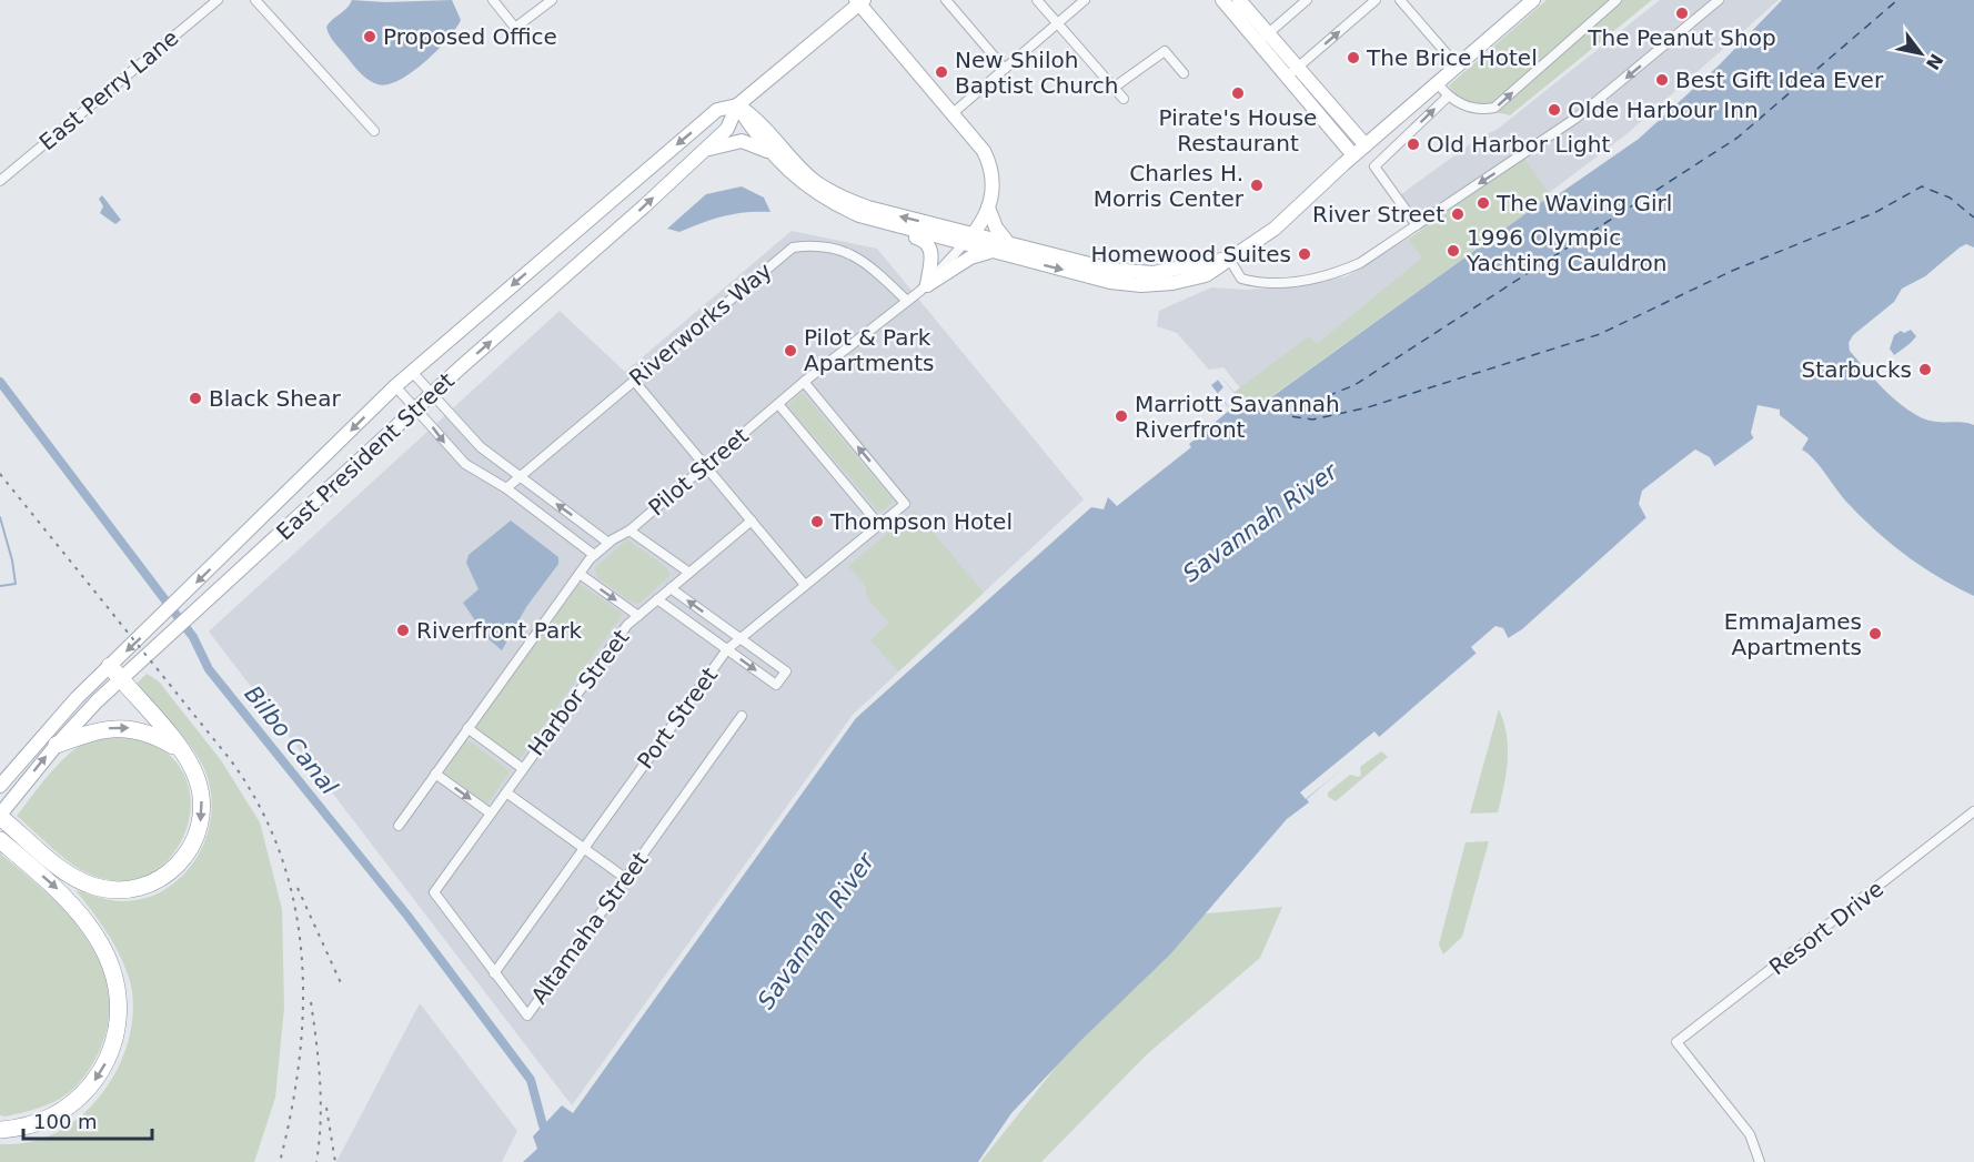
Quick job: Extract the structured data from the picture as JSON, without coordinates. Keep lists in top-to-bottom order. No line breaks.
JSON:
{"streets":{"main road":["East President Street"],"street":["East Perry Lane","Riverworks Way","Pilot Street","Harbor Street","Port Street","Altamaha Street","Resort Drive"]},"crossings":[["Riverworks Way","Pilot Street"],["Pilot Street","Port Street"],["Harbor Street","Altamaha Street"],["Port Street","Altamaha Street"]],"water":["Savannah River","Bilbo Canal"],"places":["The Peanut Shop","Proposed Office","The Brice Hotel","New Shiloh Baptist Church","Best Gift Idea Ever","Pirate's House Restaurant","Olde Harbour Inn","Old Harbor Light","Charles H. Morris Center","The Waving Girl","River Street","1996 Olympic Yachting Cauldron","Homewood Suites","Pilot & Park Apartments","Starbucks","Black Shear","Marriott Savannah Riverfront","Thompson Hotel","Riverfront Park","EmmaJames Apartments"],"scale_bar":"100 m","north":"bottom right"}
